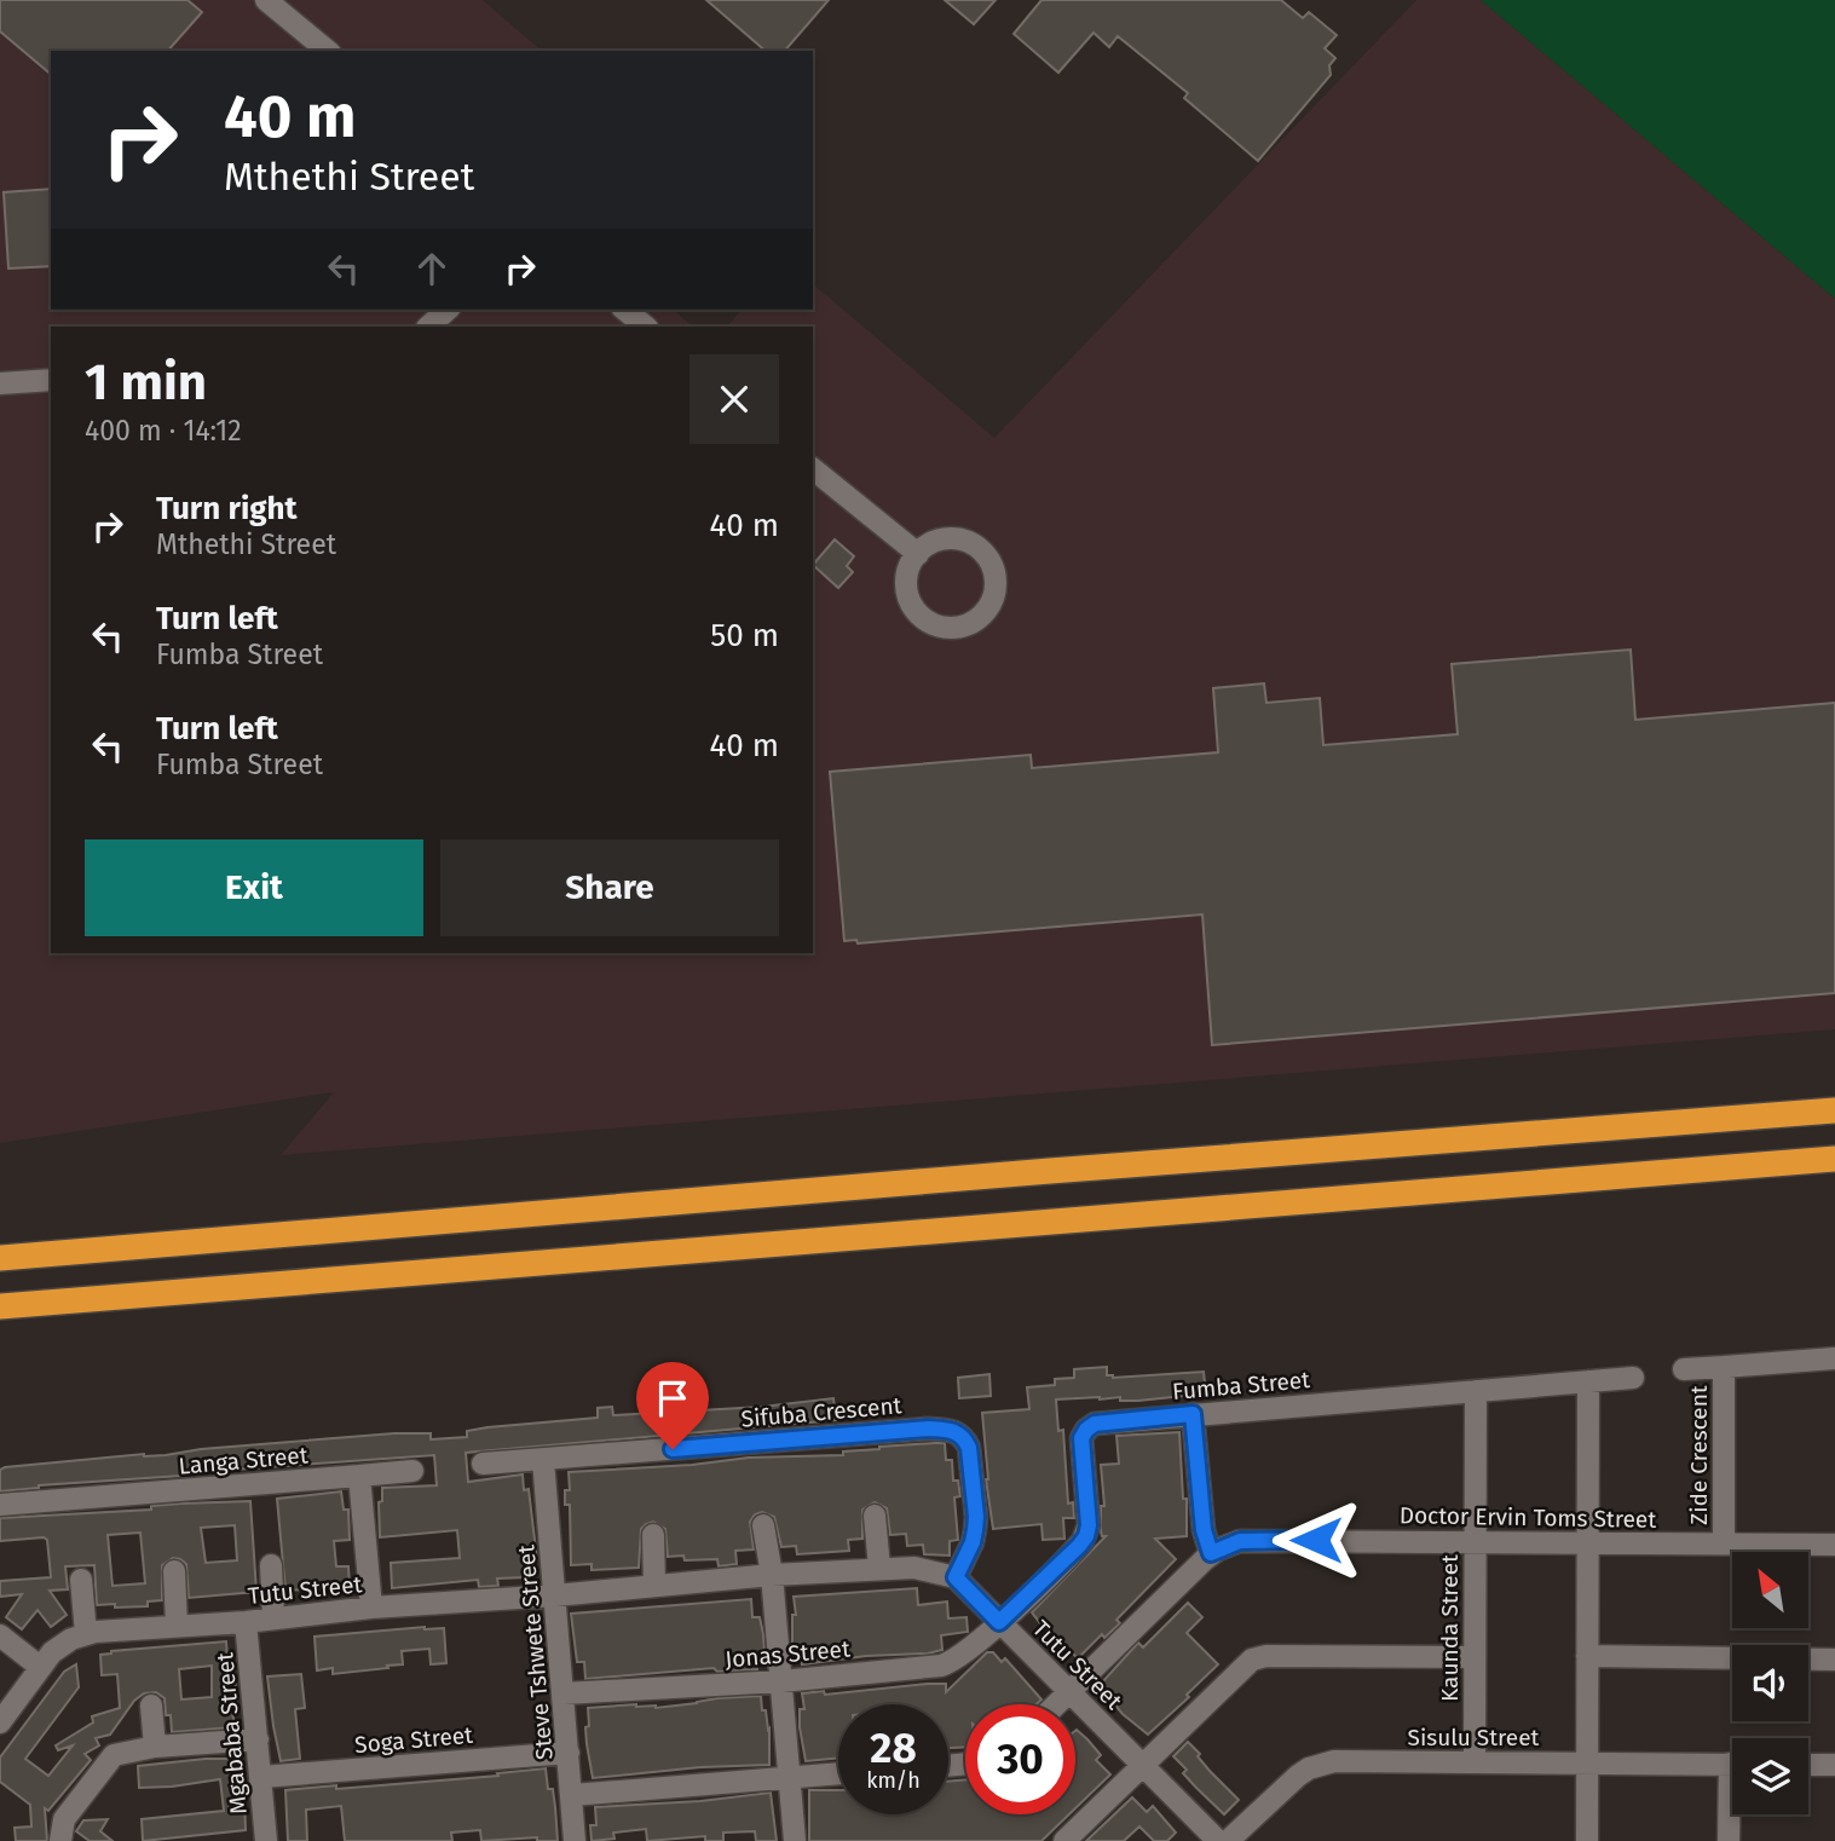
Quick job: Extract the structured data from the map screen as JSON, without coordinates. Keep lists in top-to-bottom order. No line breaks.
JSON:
{"streets":{"street":["Fumba Street","Sifuba Crescent","Zide Crescent","Langa Street","Doctor Ervin Toms Street","Tutu Street","Kaunda Street","Steve Tshwete Street","Jonas Street","Mgababa Street","Sisulu Street","Soga Street"]},"crossings":[["Fumba Street","Tutu Street"],["Fumba Street","Kaunda Street"],["Fumba Street","Jonas Street"],["Sifuba Crescent","Tutu Street"],["Sifuba Crescent","Steve Tshwete Street"],["Zide Crescent","Doctor Ervin Toms Street"],["Doctor Ervin Toms Street","Tutu Street"],["Doctor Ervin Toms Street","Kaunda Street"],["Tutu Street","Steve Tshwete Street"],["Tutu Street","Jonas Street"],["Tutu Street","Mgababa Street"],["Kaunda Street","Sisulu Street"],["Steve Tshwete Street","Jonas Street"],["Steve Tshwete Street","Soga Street"],["Mgababa Street","Soga Street"]],"north":"top left","page":{"turn":["40 m","Mthethi Street"],"heading":["1 min","400 m · 14:12"],"list":[{"name":"Turn right","note":"Mthethi Street","value":"40 m"},{"name":"Turn left","note":"Fumba Street","value":"50 m"},{"name":"Turn left","note":"Fumba Street","value":"40 m"}],"buttons":["Exit","Share"],"speed":"28 km/h","limit":"30"}}
